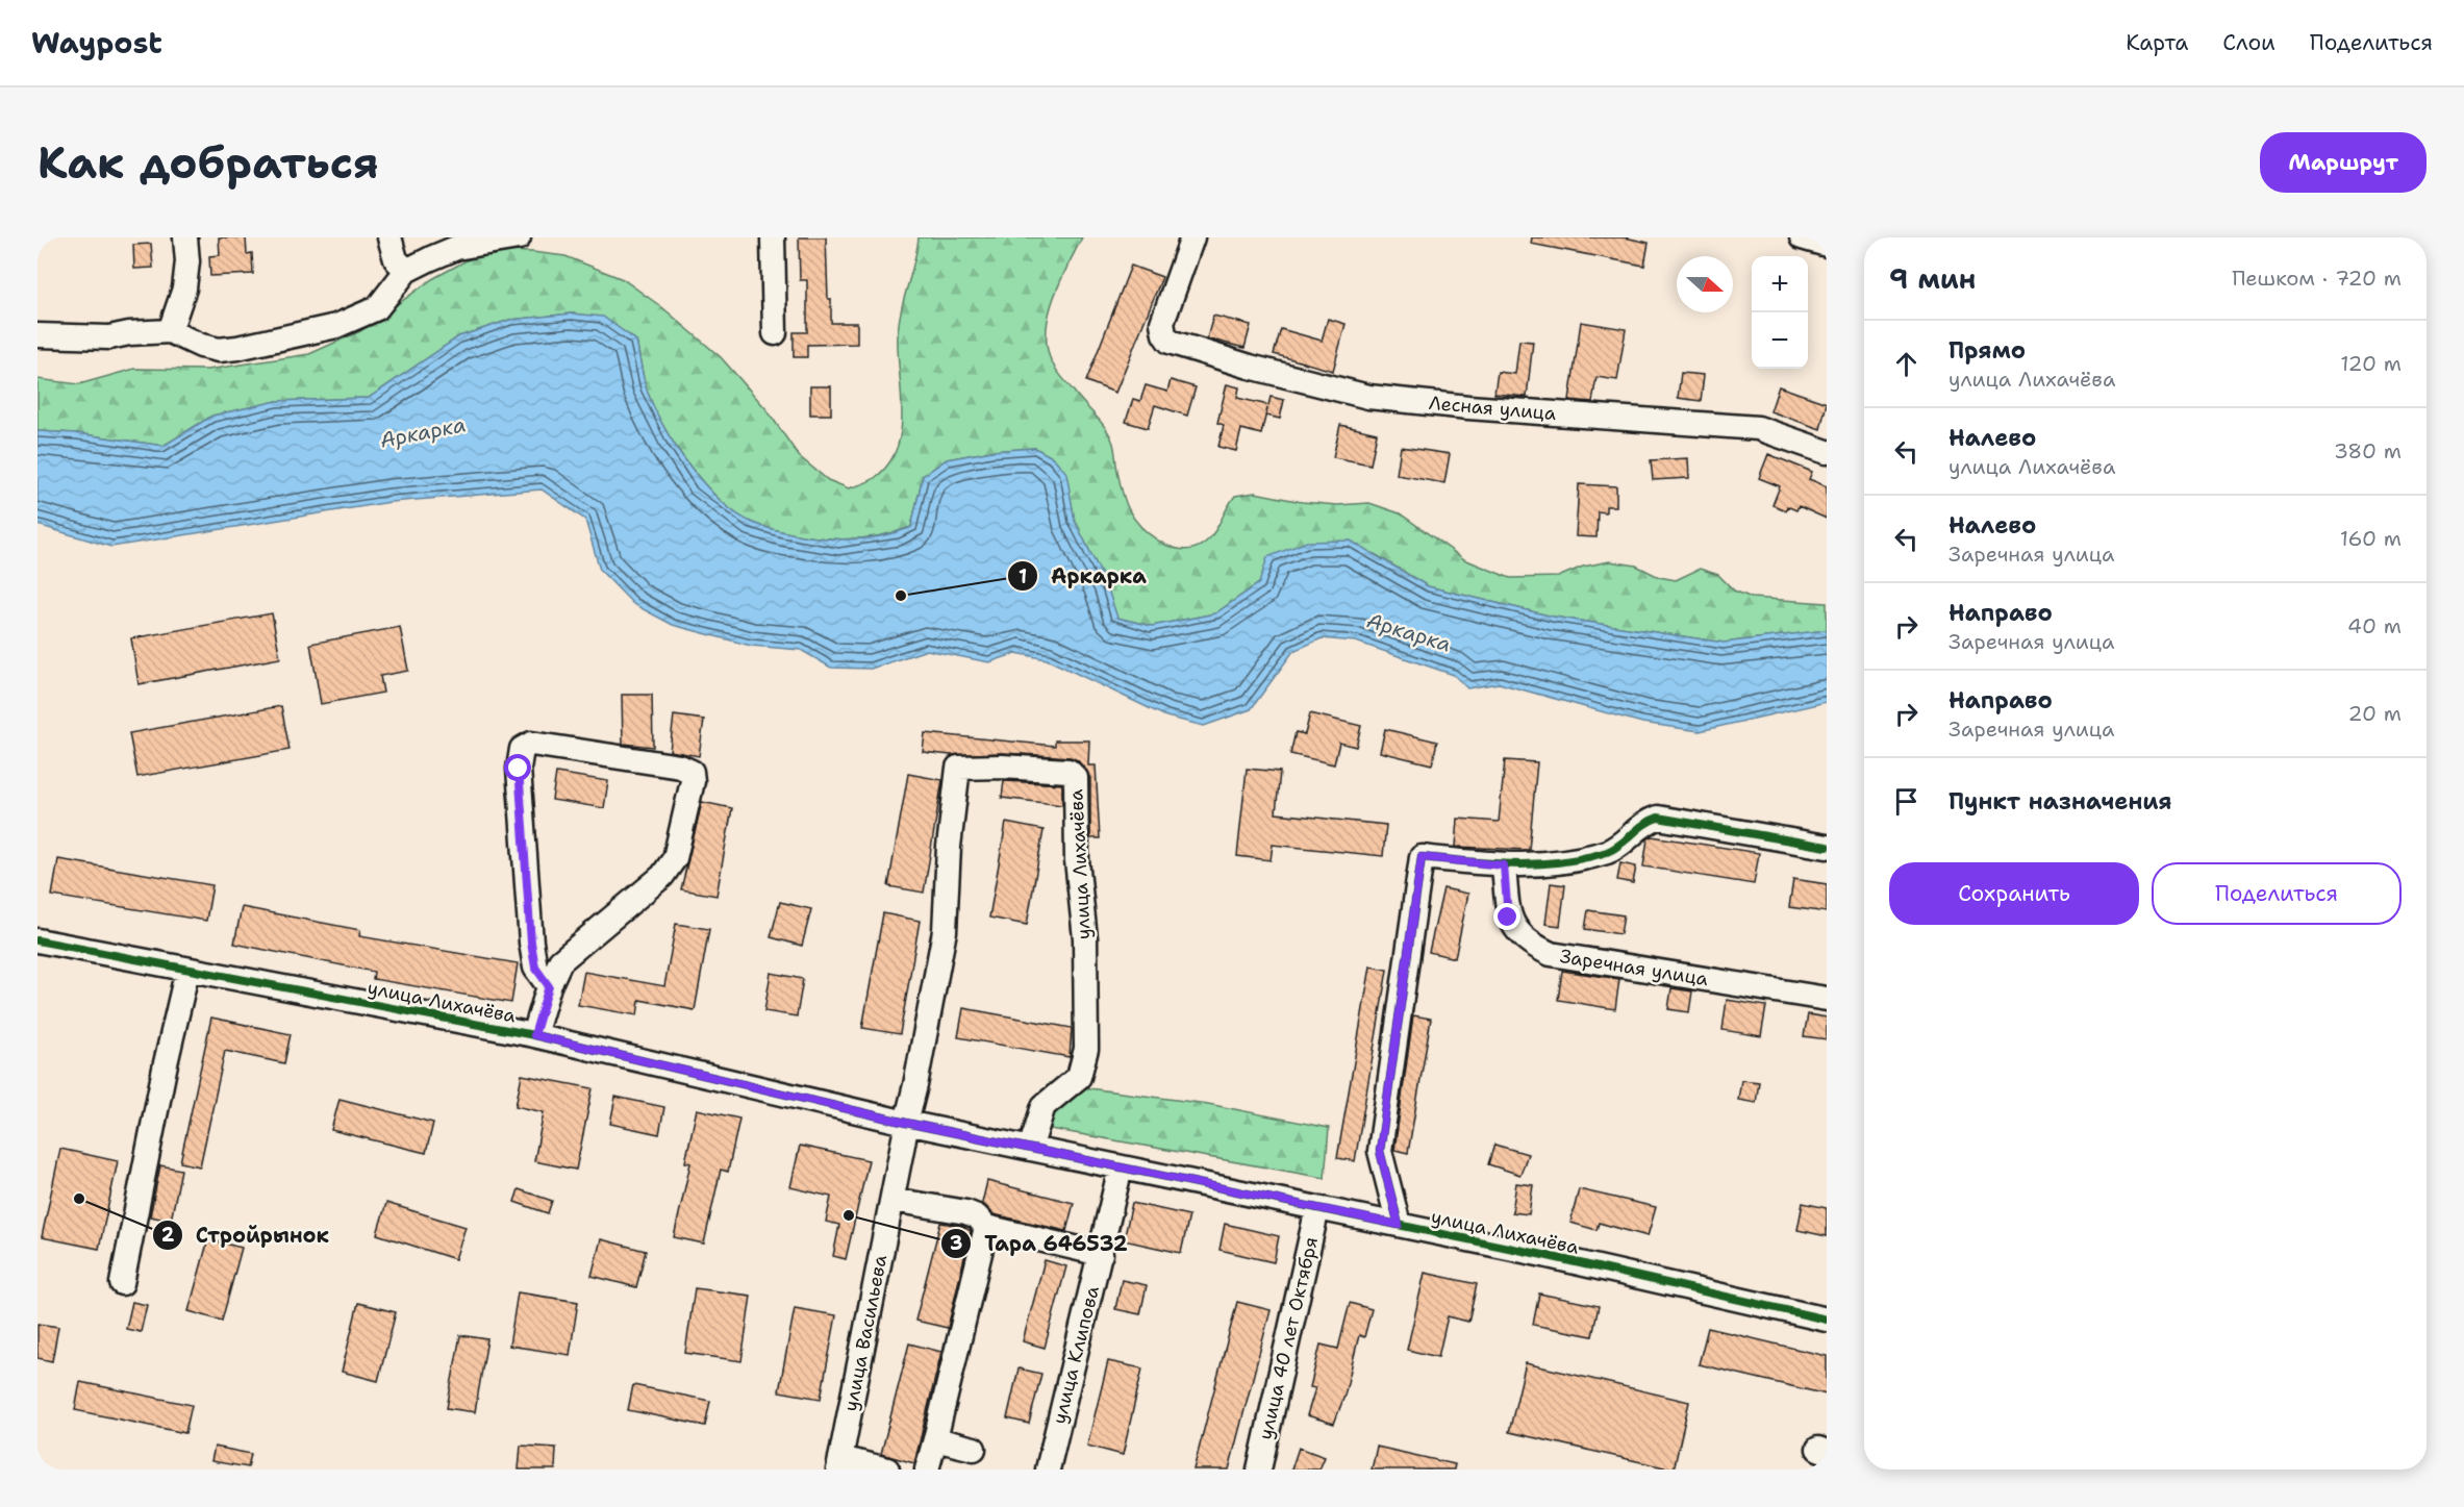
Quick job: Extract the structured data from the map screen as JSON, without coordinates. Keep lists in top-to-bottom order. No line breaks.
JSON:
{"streets":{"street":["Лесная улица","улица Лихачёва","Заречная улица","улица Васильева","улица 40 лет Октября","улица Клипова"]},"crossings":[["улица Лихачёва","улица Васильева"],["улица Лихачёва","улица 40 лет Октября"],["улица Лихачёва","улица Клипова"]],"water":["Аркарка"],"places":["Аркарка","Стройрынок","Тара 646532"],"north":"right","page":{"header":"Waypost","nav":["Карта","Слои","Поделиться"],"buttons":["Маршрут",["Сохранить","Поделиться"]],"title":"Как добраться","heading":["9 мин","Пешком · 720 m"],"map_buttons":["+","−"],"list":[["Прямо","улица Лихачёва","120 m"],["Налево","улица Лихачёва","380 m"],["Налево","Заречная улица","160 m"],["Направо","Заречная улица","40 m"],["Направо","Заречная улица","20 m"],"Пункт назначения"]}}
